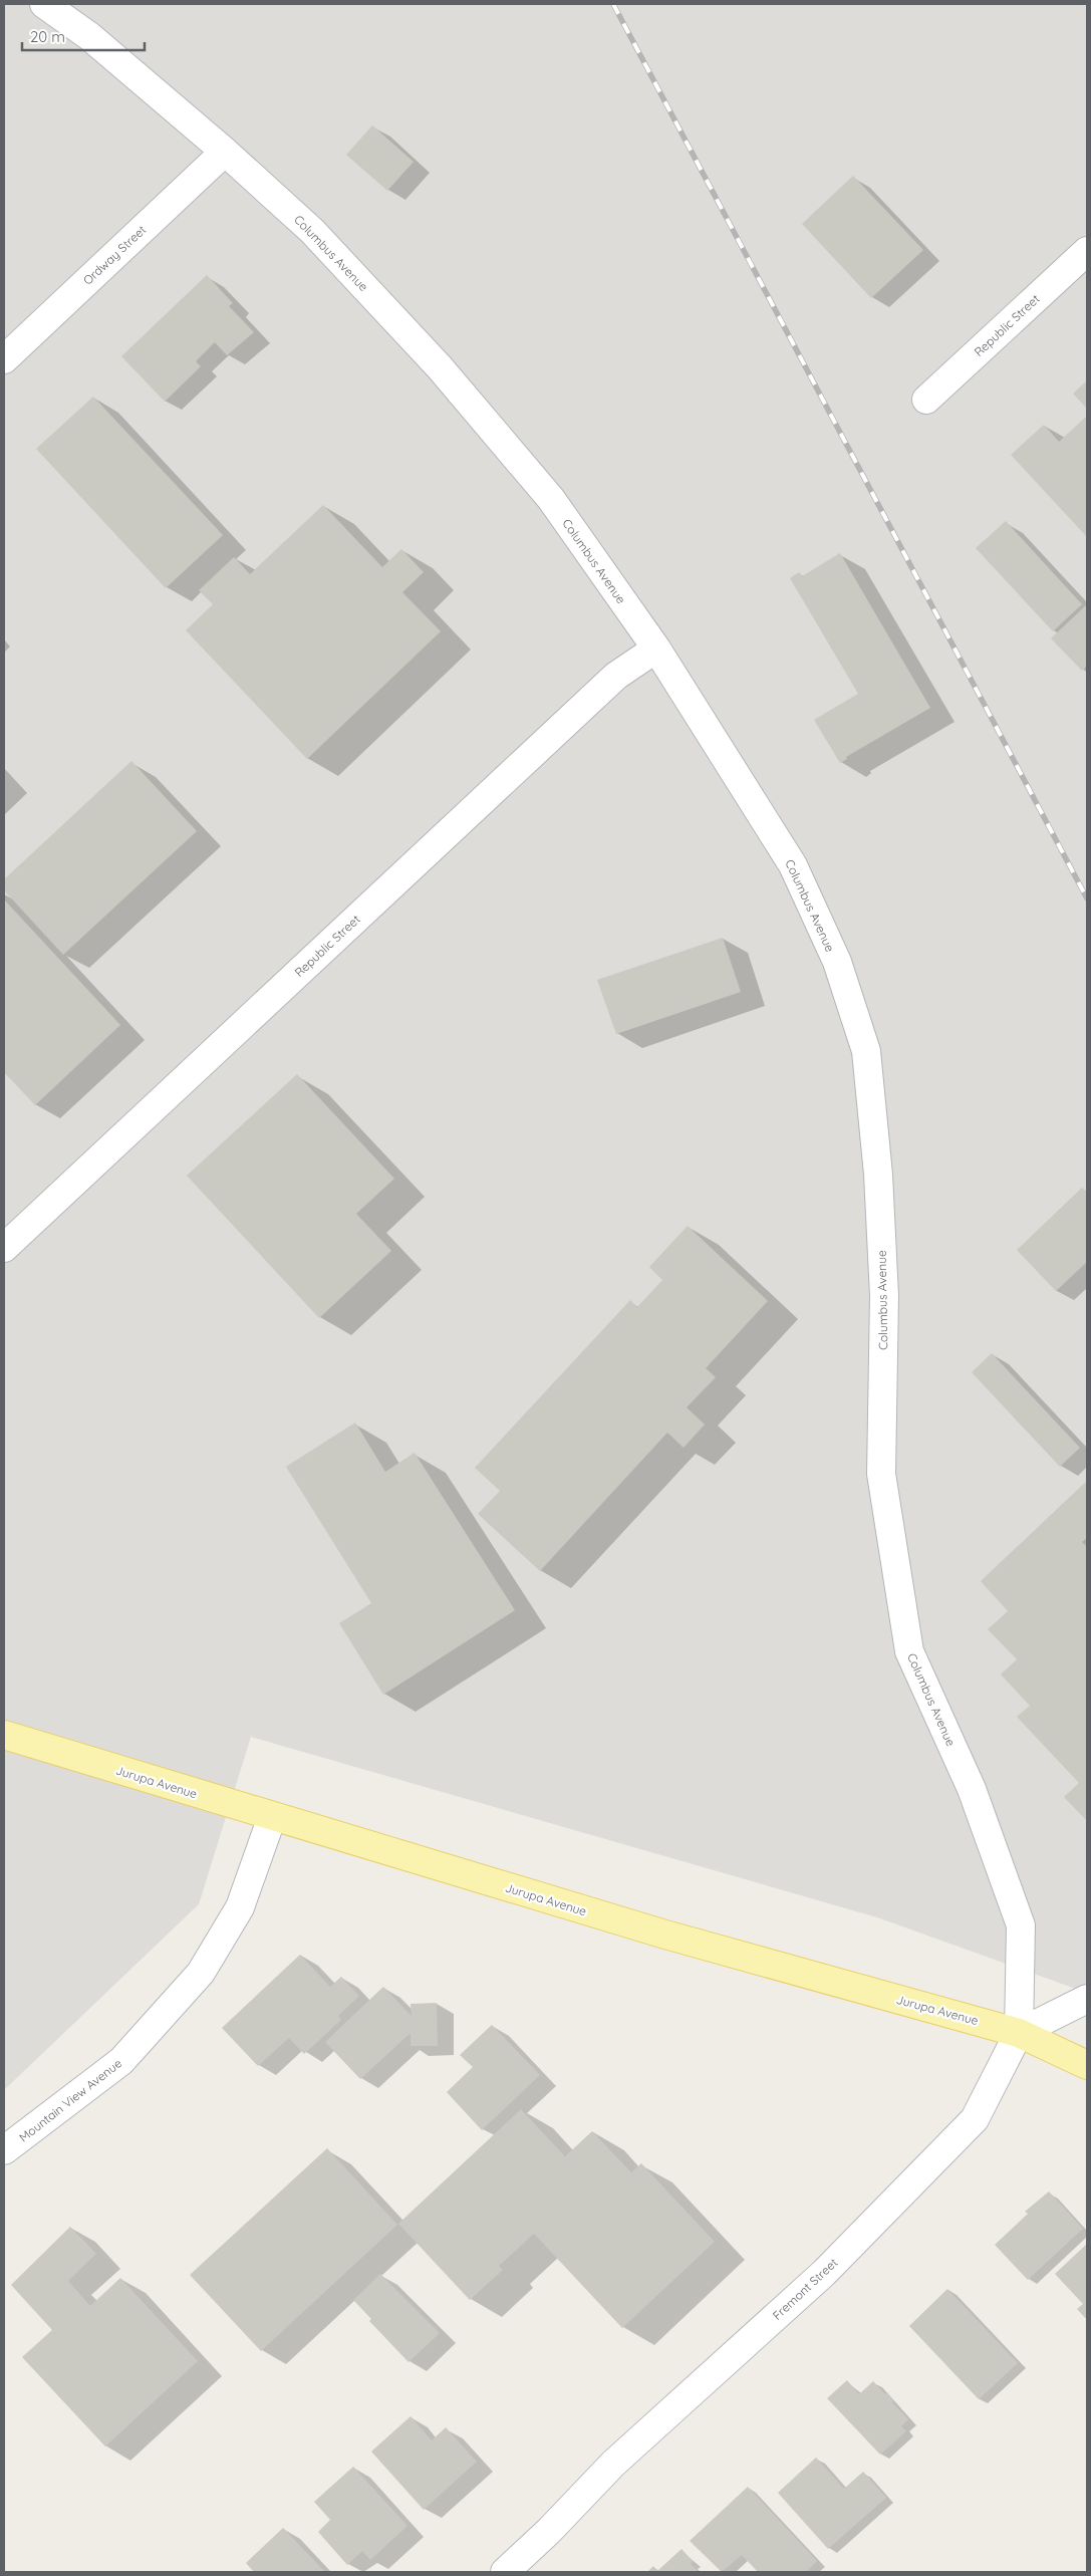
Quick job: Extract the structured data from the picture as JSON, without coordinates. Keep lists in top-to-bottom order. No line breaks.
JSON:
{"streets":{"main road":["Jurupa Avenue"],"street":["Columbus Avenue","Ordway Street","Republic Street","Mountain View Avenue","Fremont Street"]},"crossings":[["Columbus Avenue","Ordway Street"],["Columbus Avenue","Republic Street"],["Columbus Avenue","Jurupa Avenue"],["Columbus Avenue","Fremont Street"],["Jurupa Avenue","Mountain View Avenue"],["Jurupa Avenue","Fremont Street"]],"scale_bar":"20 m"}
